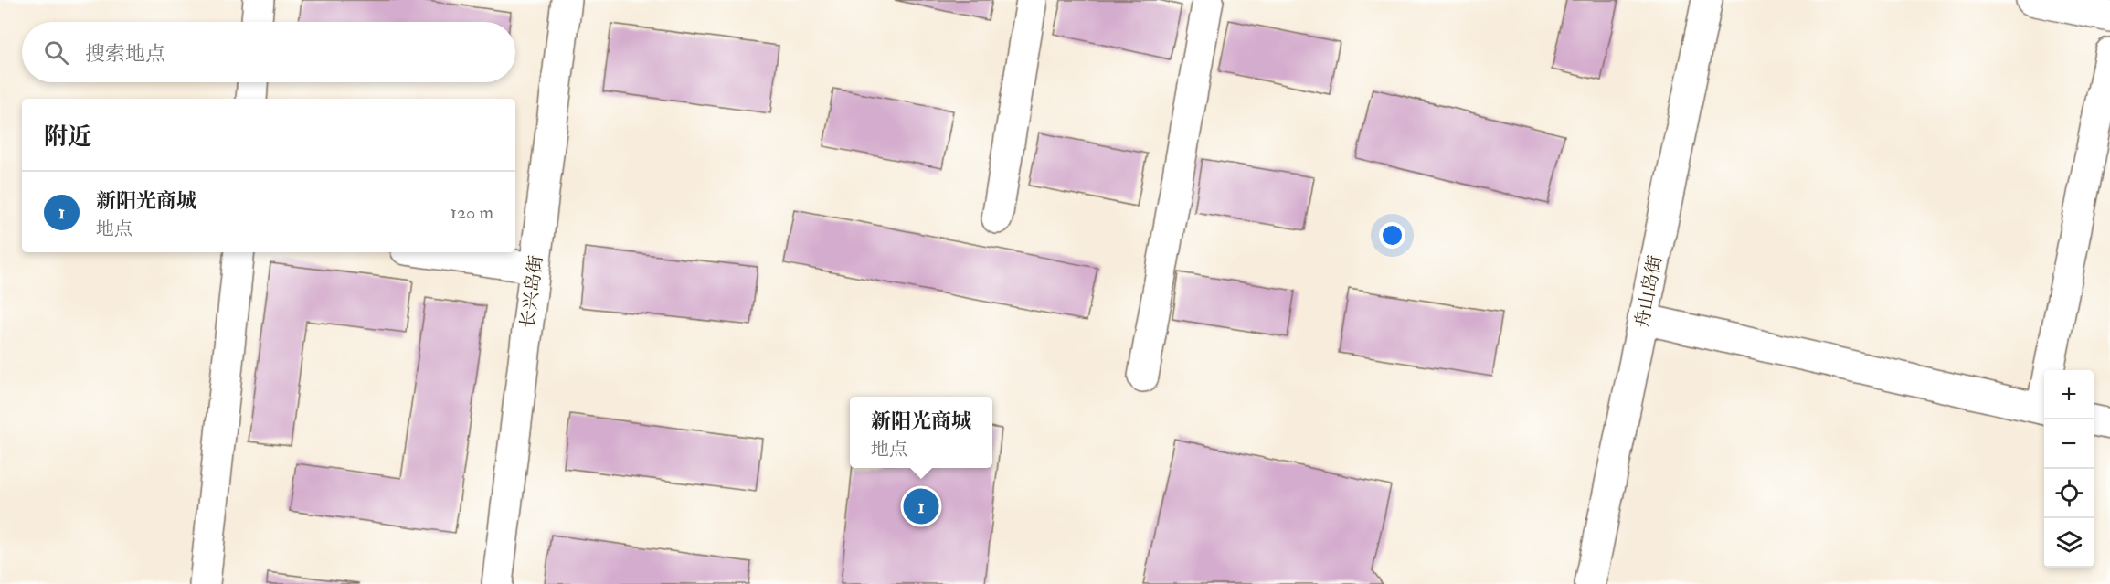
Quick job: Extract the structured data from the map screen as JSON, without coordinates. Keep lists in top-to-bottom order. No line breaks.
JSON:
{"streets":{"street":["长兴岛街","舟山岛街"]},"page":{"search":"搜索地点","heading":"附近","list":[{"mark":"1","name":"新阳光商城","note":"地点","value":"120 m"}],"map_buttons":["+","−"],"popup":["新阳光商城","地点"],"pins":"1"}}
